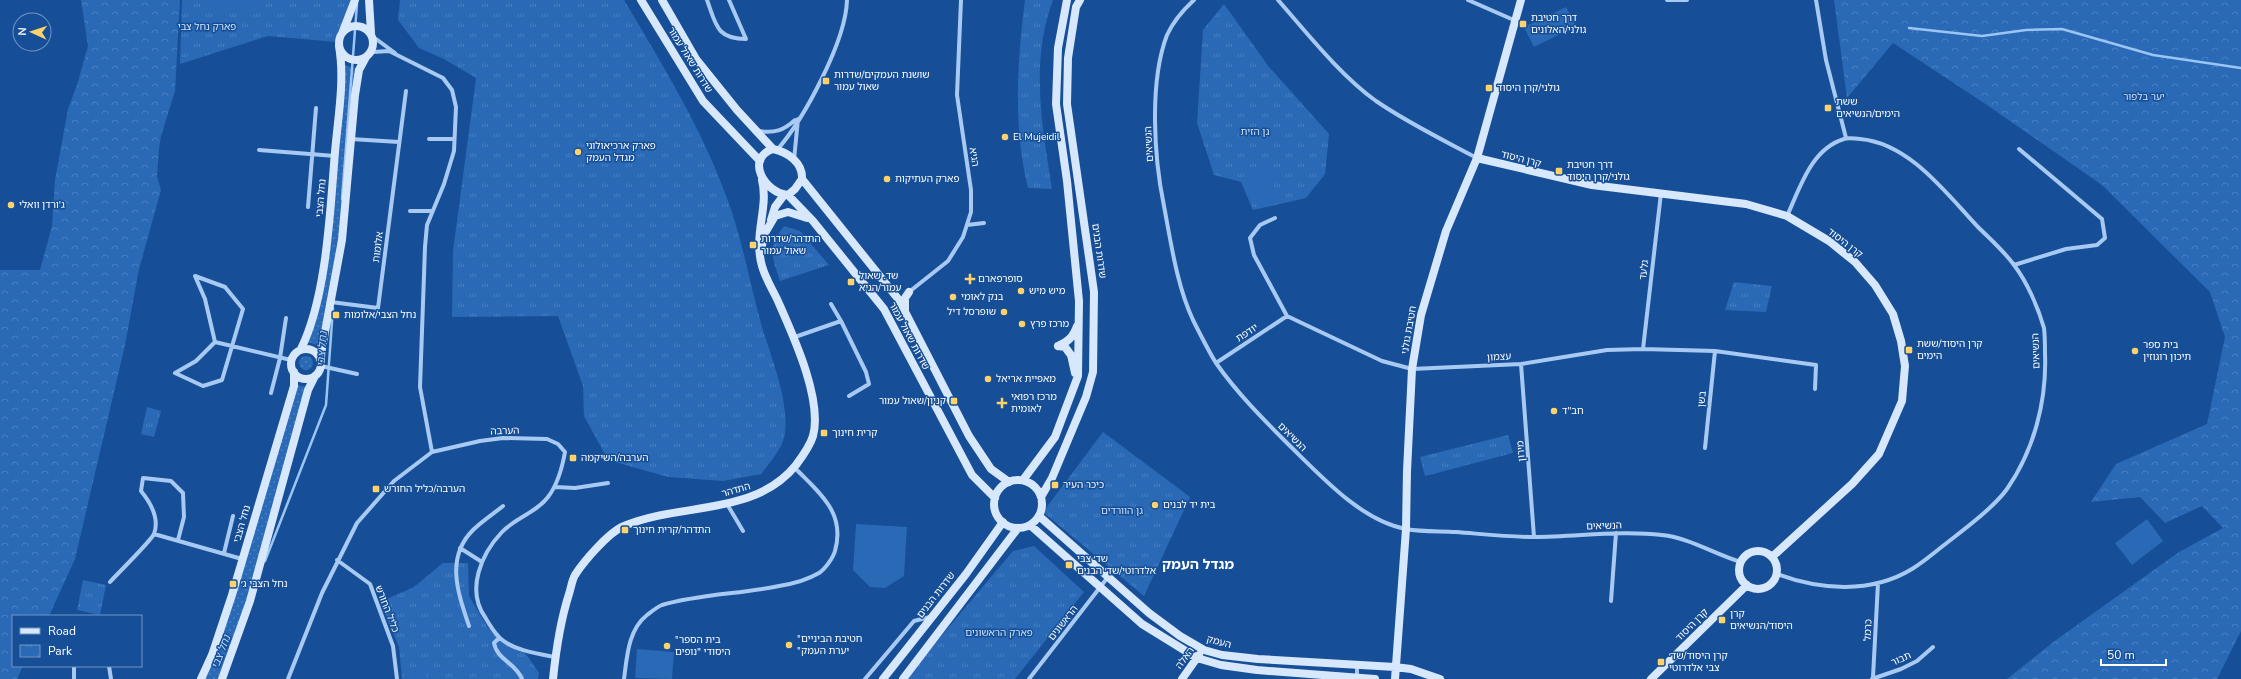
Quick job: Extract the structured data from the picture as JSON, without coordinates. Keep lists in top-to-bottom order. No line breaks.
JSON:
{"streets":{"street":["שדרות שאול עמור","הנשיאים","הגיא","קרן היסוד","נחל הצבי","אלומות","שדרות הבנים","גלעד","חטיבת גולני","יודפת","עצמון","בשן","הערבה","מירון","התדהר","כליל החורש","הראשונים","כרמל","העמק","האלה","תבור"]},"crossings":[["שדרות שאול עמור","שדרות הבנים"],["שדרות שאול עמור","התדהר"],["שדרות שאול עמור","העמק"],["הנשיאים","קרן היסוד"],["הנשיאים","חטיבת גולני"],["הנשיאים","יודפת"],["הנשיאים","מירון"],["הנשיאים","כרמל"],["קרן היסוד","גלעד"],["קרן היסוד","חטיבת גולני"],["שדרות הבנים","העמק"],["גלעד","עצמון"],["חטיבת גולני","עצמון"],["חטיבת גולני","העמק"],["יודפת","עצמון"],["עצמון","בשן"],["עצמון","מירון"],["הערבה","כליל החורש"],["הראשונים","העמק"],["כרמל","תבור"],["העמק","האלה"]],"districts":["מגדל העמק"],"water":["נחל צבי"],"parks":["פארק נחל צבי","יער בלפור","גן הזית","גן הוורדים","פארק הראשונים"],"places":{"transit":["דרך חטיבת גולני/האלונים","שושנת העמקים/שדרות שאול עמור","גולני/קרן היסוד","ששת הימים/הנשיאים","דרך חטיבת גולני/קרן היסוד","התדהר/שדרות שאול עמור","שד. שאול עמור/הגיא","נחל הצבי/אלומות","קרן היסוד/ששת הימים","קניון/שאול עמור","קרית חינוך","הערבה/השיקמה","כיכר העיר","הערבה/כליל החורש","התדהר/קרית חינוך","שד׳ צבי אלדרוטי/שד׳ הבנים","נחל הצבי ג׳","קרן היסוד/הנשיאים","קרן היסוד/שד׳ צבי אלדרוטי"],"other":["El Mujeidil","פארק ארכיאולוגי מגדל העמק","פארק העתיקות","ג'ורדן וואלי","מיש מיש","בנק לאומי","שופרסל דיל","מרכז פרץ","בית ספר תיכון רוגוזין","מאפיית אריאל","חב\"ד","בית יד לבנים","\"חטיבת הביניים \"יערת העמק","\"בית הספר היסודי \"נופים"],"health":["סופרפארם","מרכז רפואי לאומית"]},"legend":["Road","Park"],"scale_bar":"50 m","north":"left"}
